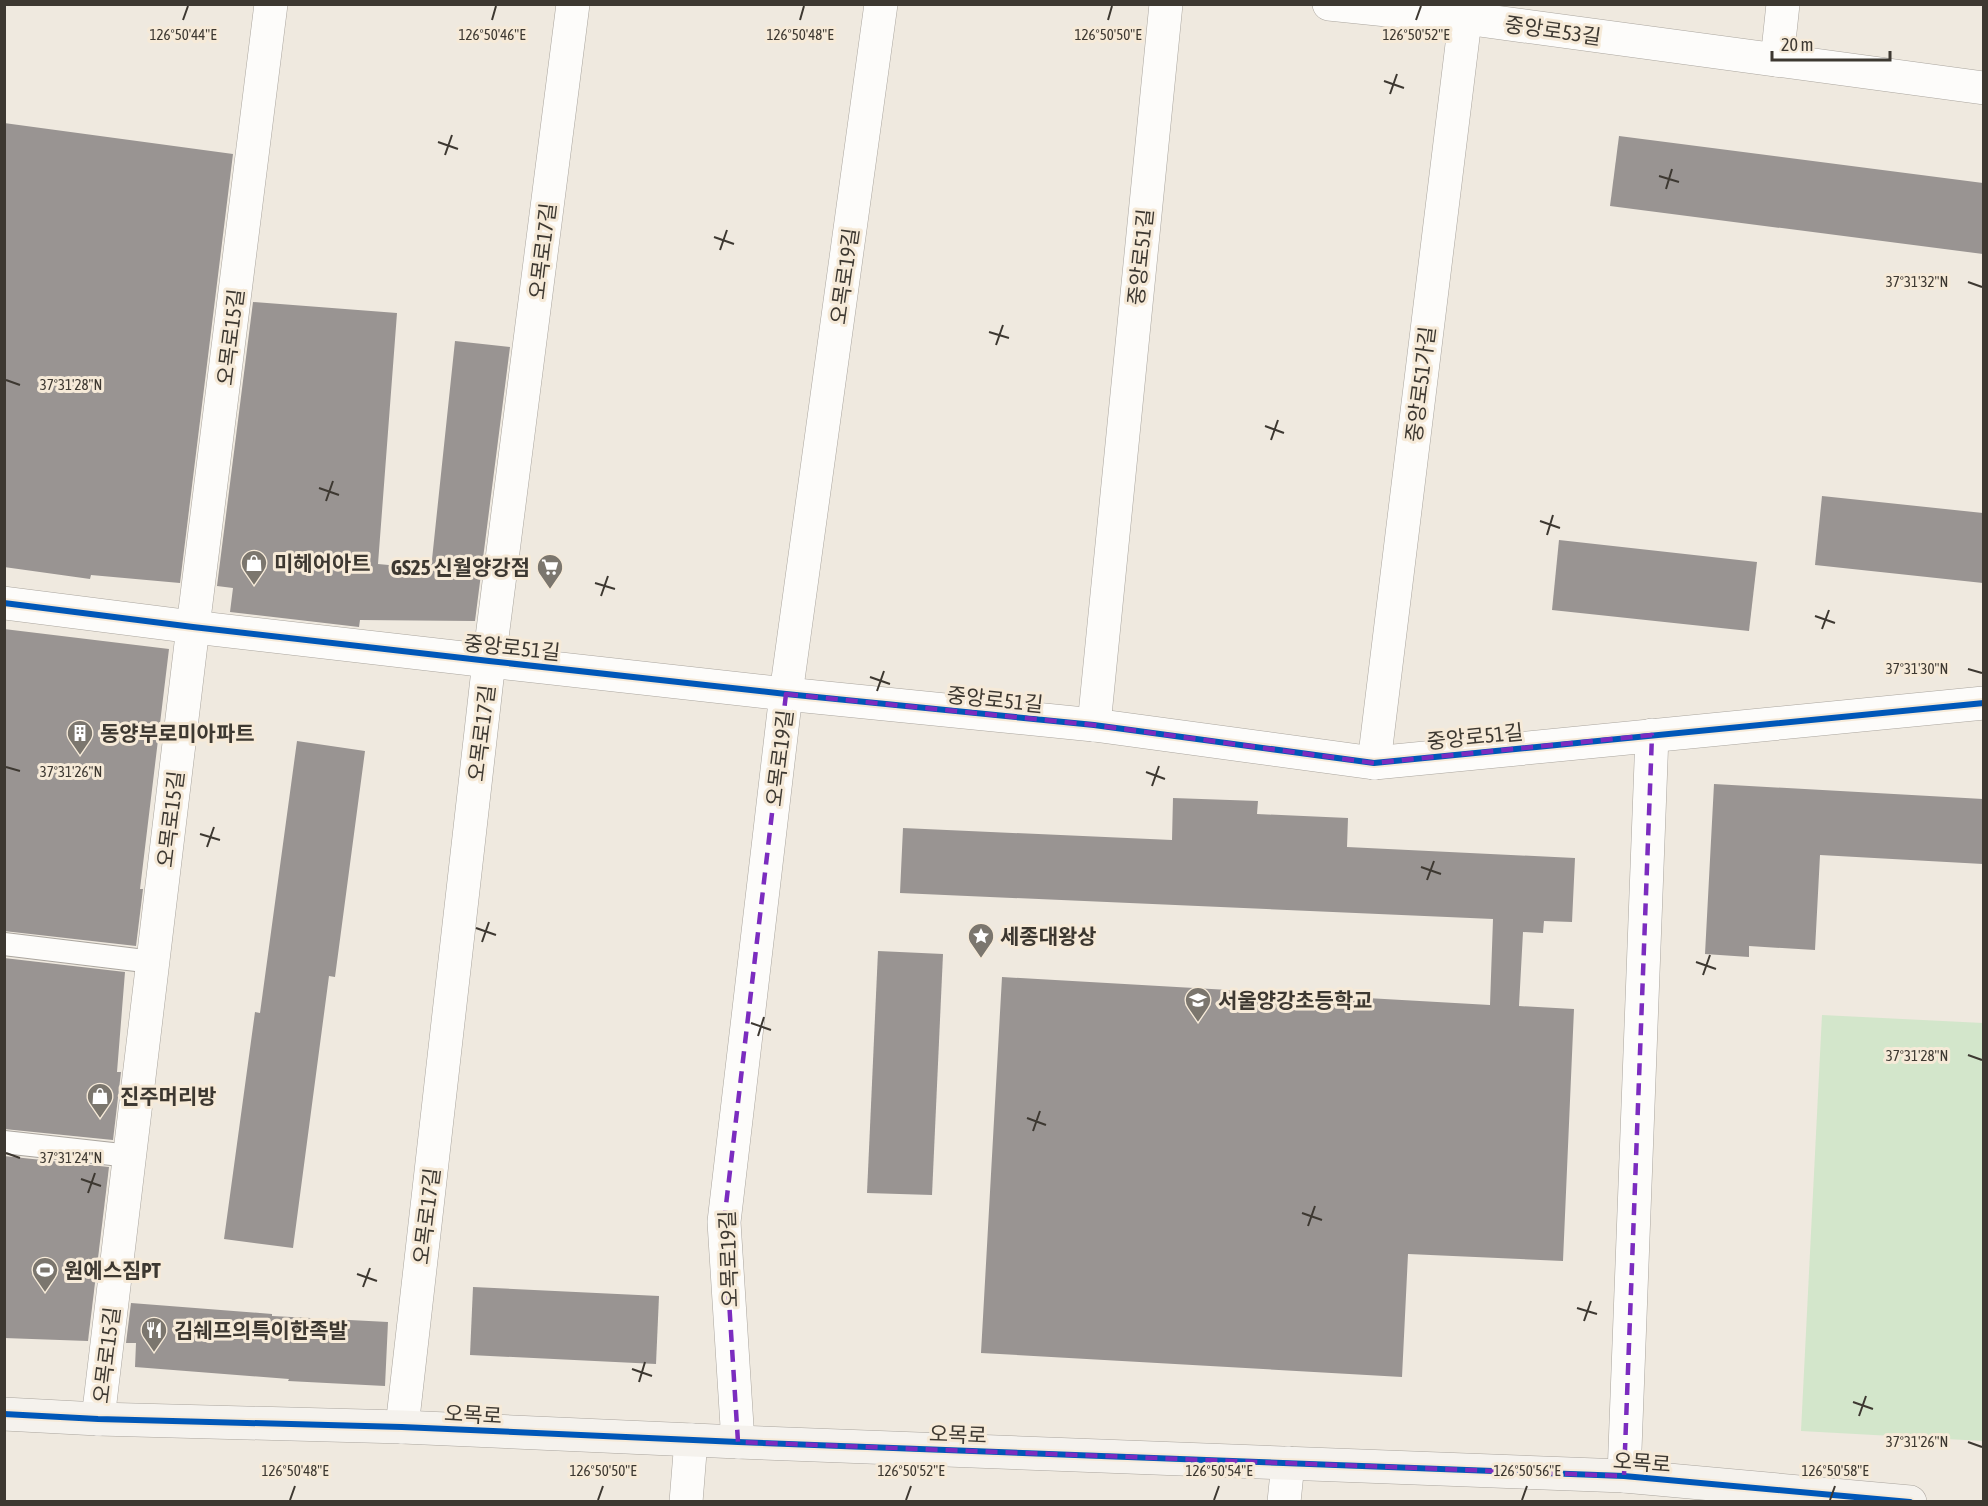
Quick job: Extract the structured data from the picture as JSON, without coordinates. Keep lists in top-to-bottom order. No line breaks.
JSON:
{"streets":{"main road":["오목로"],"street":["중앙로53길","오목로17길","중앙로51길","오목로19길","오목로15길","중앙로51가길"]},"crossings":[["중앙로53길","중앙로51가길"],["오목로17길","중앙로51길"],["오목로17길","오목로"],["중앙로51길","오목로19길"],["중앙로51길","오목로15길"],["중앙로51길","중앙로51가길"],["오목로19길","오목로"],["오목로15길","오목로"]],"places":{"shop":["미헤어아트","진주머리방"],"supermarket":["GS25 신월양강점"],"building":["동양부로미아파트"],"place":["세종대왕상"],"school or university":["서울양강초등학교"],"sports":["원에스짐PT"],"restaurant":["김쉐프의특이한족발"]},"scale_bar":"20 m","coordinates":["126°50'48\"E","126°50'50\"E","126°50'52\"E","126°50'44\"E","126°50'46\"E","37°31'32\"N","37°31'28\"N","37°31'30\"N","37°31'26\"N","37°31'24\"N","126°50'54\"E","126°50'56\"E","126°50'58\"E"]}
